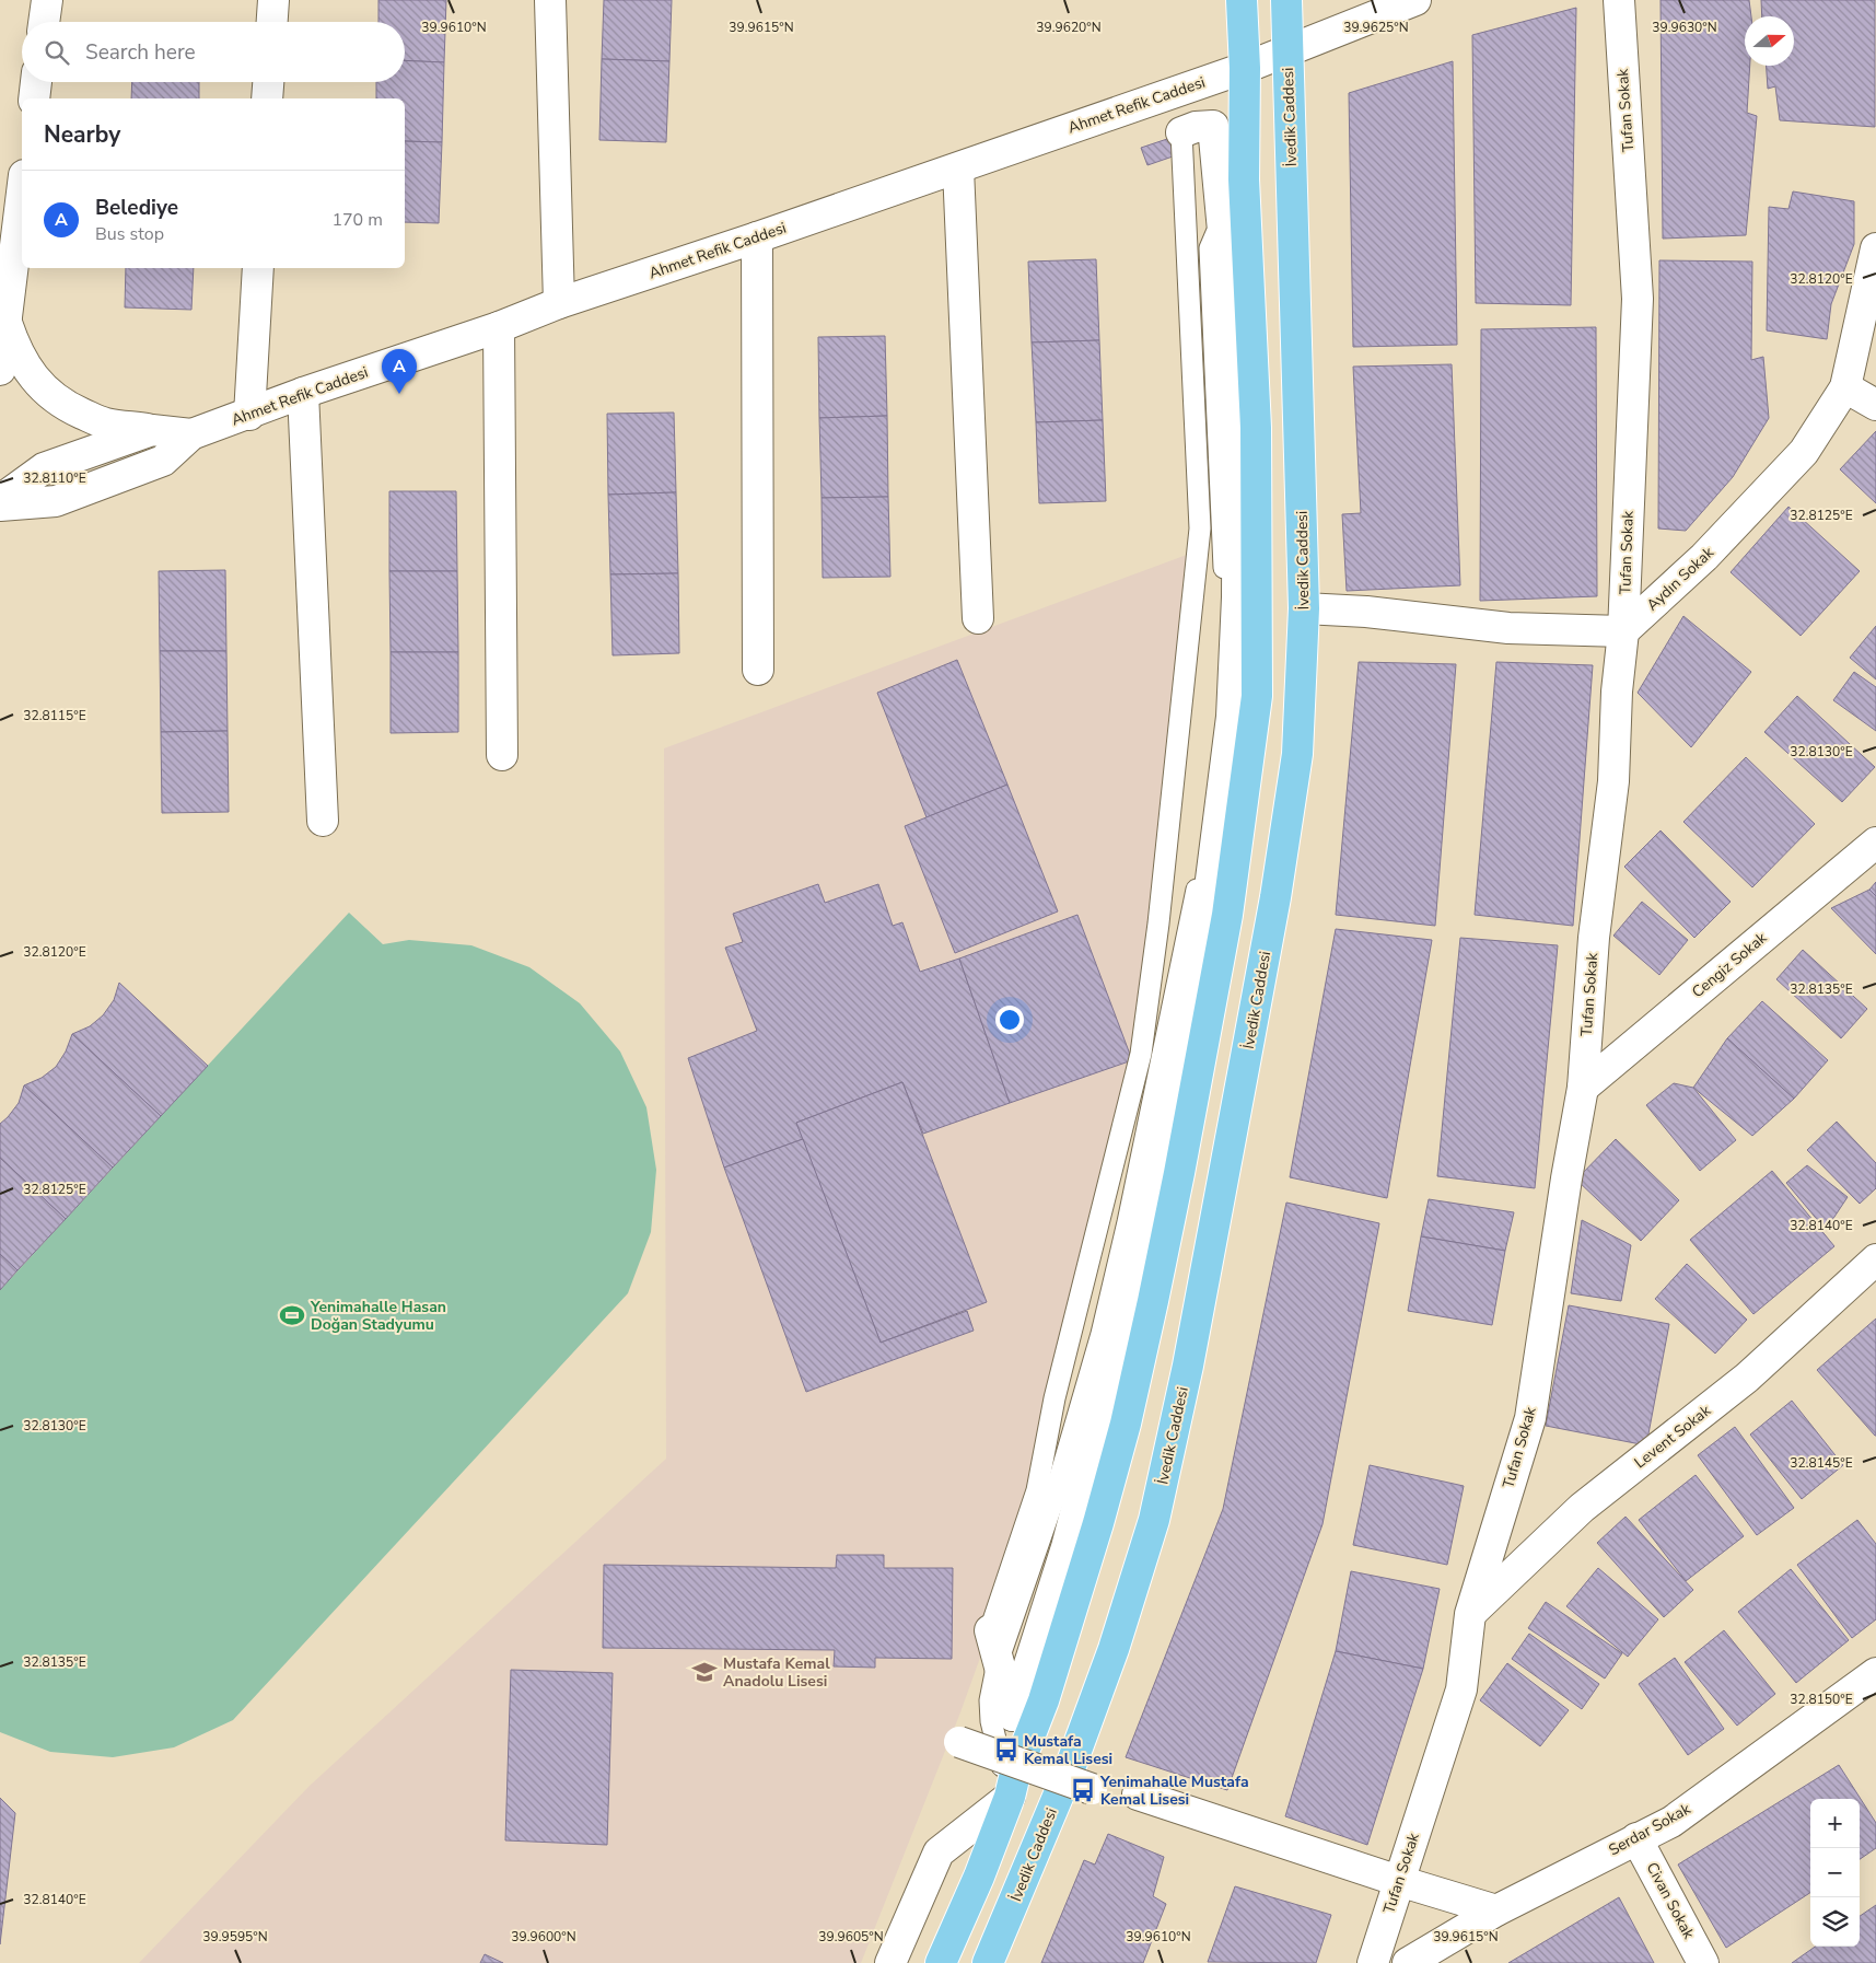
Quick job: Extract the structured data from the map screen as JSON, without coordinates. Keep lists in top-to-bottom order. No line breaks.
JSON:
{"streets":{"main road":["İvedik Caddesi"],"street":["Ahmet Refik Caddesi","Tufan Sokak","Aydın Sokak","Cengiz Sokak","Levent Sokak","Serdar Sokak","Civan Sokak"]},"crossings":[["Ahmet Refik Caddesi","İvedik Caddesi"],["Tufan Sokak","Aydın Sokak"],["Tufan Sokak","Cengiz Sokak"],["Tufan Sokak","Levent Sokak"],["Serdar Sokak","Civan Sokak"]],"places":{"sports":["Yenimahalle Hasan Doğan Stadyumu"],"school or university":["Mustafa Kemal Anadolu Lisesi"],"bus stop":["Mustafa Kemal Lisesi","Yenimahalle Mustafa Kemal Lisesi"]},"north":"right","page":{"search":"Search here","heading":"Nearby","list":[{"mark":"A","name":"Belediye","note":"Bus stop","value":"170 m"}],"pins":"A","map_buttons":["+","−"]},"coordinates":["39.9610°N","39.9615°N","39.9620°N","39.9625°N","39.9630°N","32.8120°E","32.8110°E","32.8125°E","32.8115°E","32.8130°E","32.8135°E","32.8140°E","32.8145°E","32.8150°E","39.9595°N","39.9600°N","39.9605°N"]}
